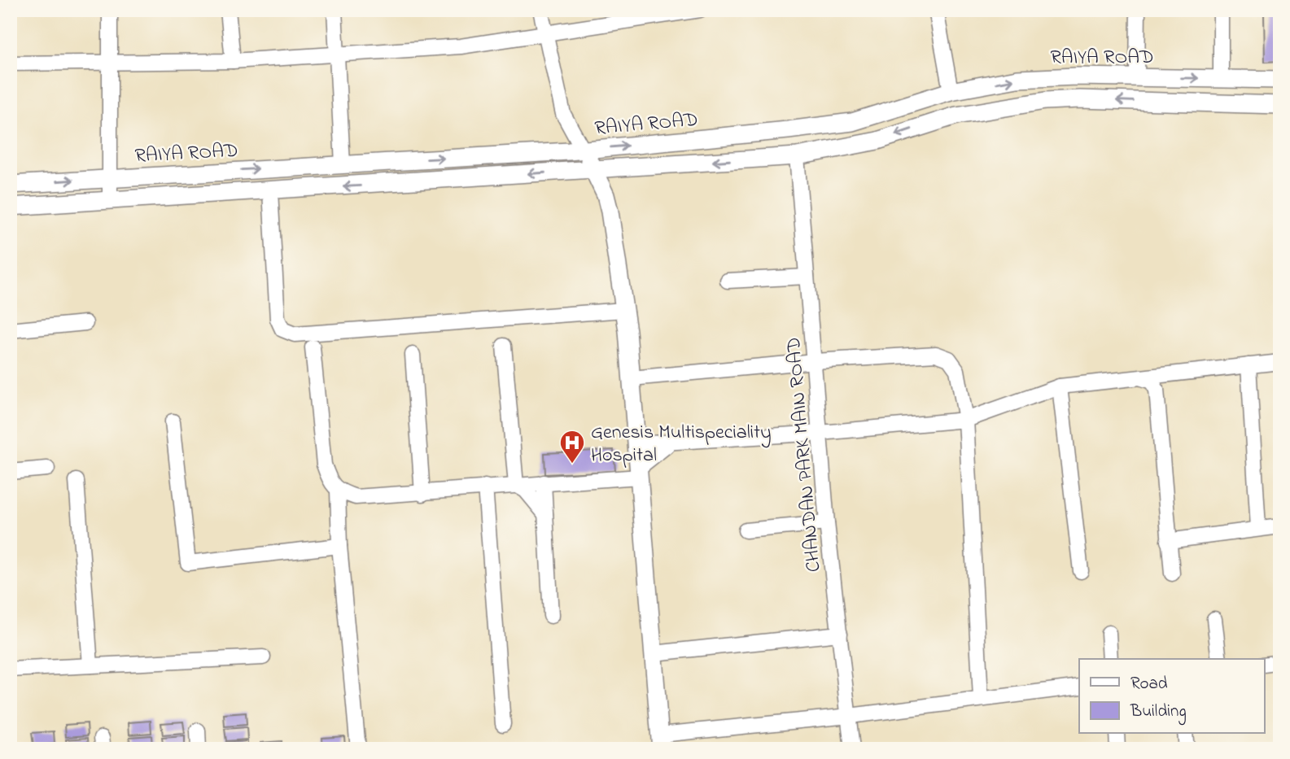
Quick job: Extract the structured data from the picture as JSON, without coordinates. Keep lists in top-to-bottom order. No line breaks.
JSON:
{"streets":{"street":["RAIYA ROAD","CHANDAN PARK MAIN ROAD"]},"places":{"hospital":["Genesis Multispeciality Hospital"]},"legend":["Road","Building"]}
